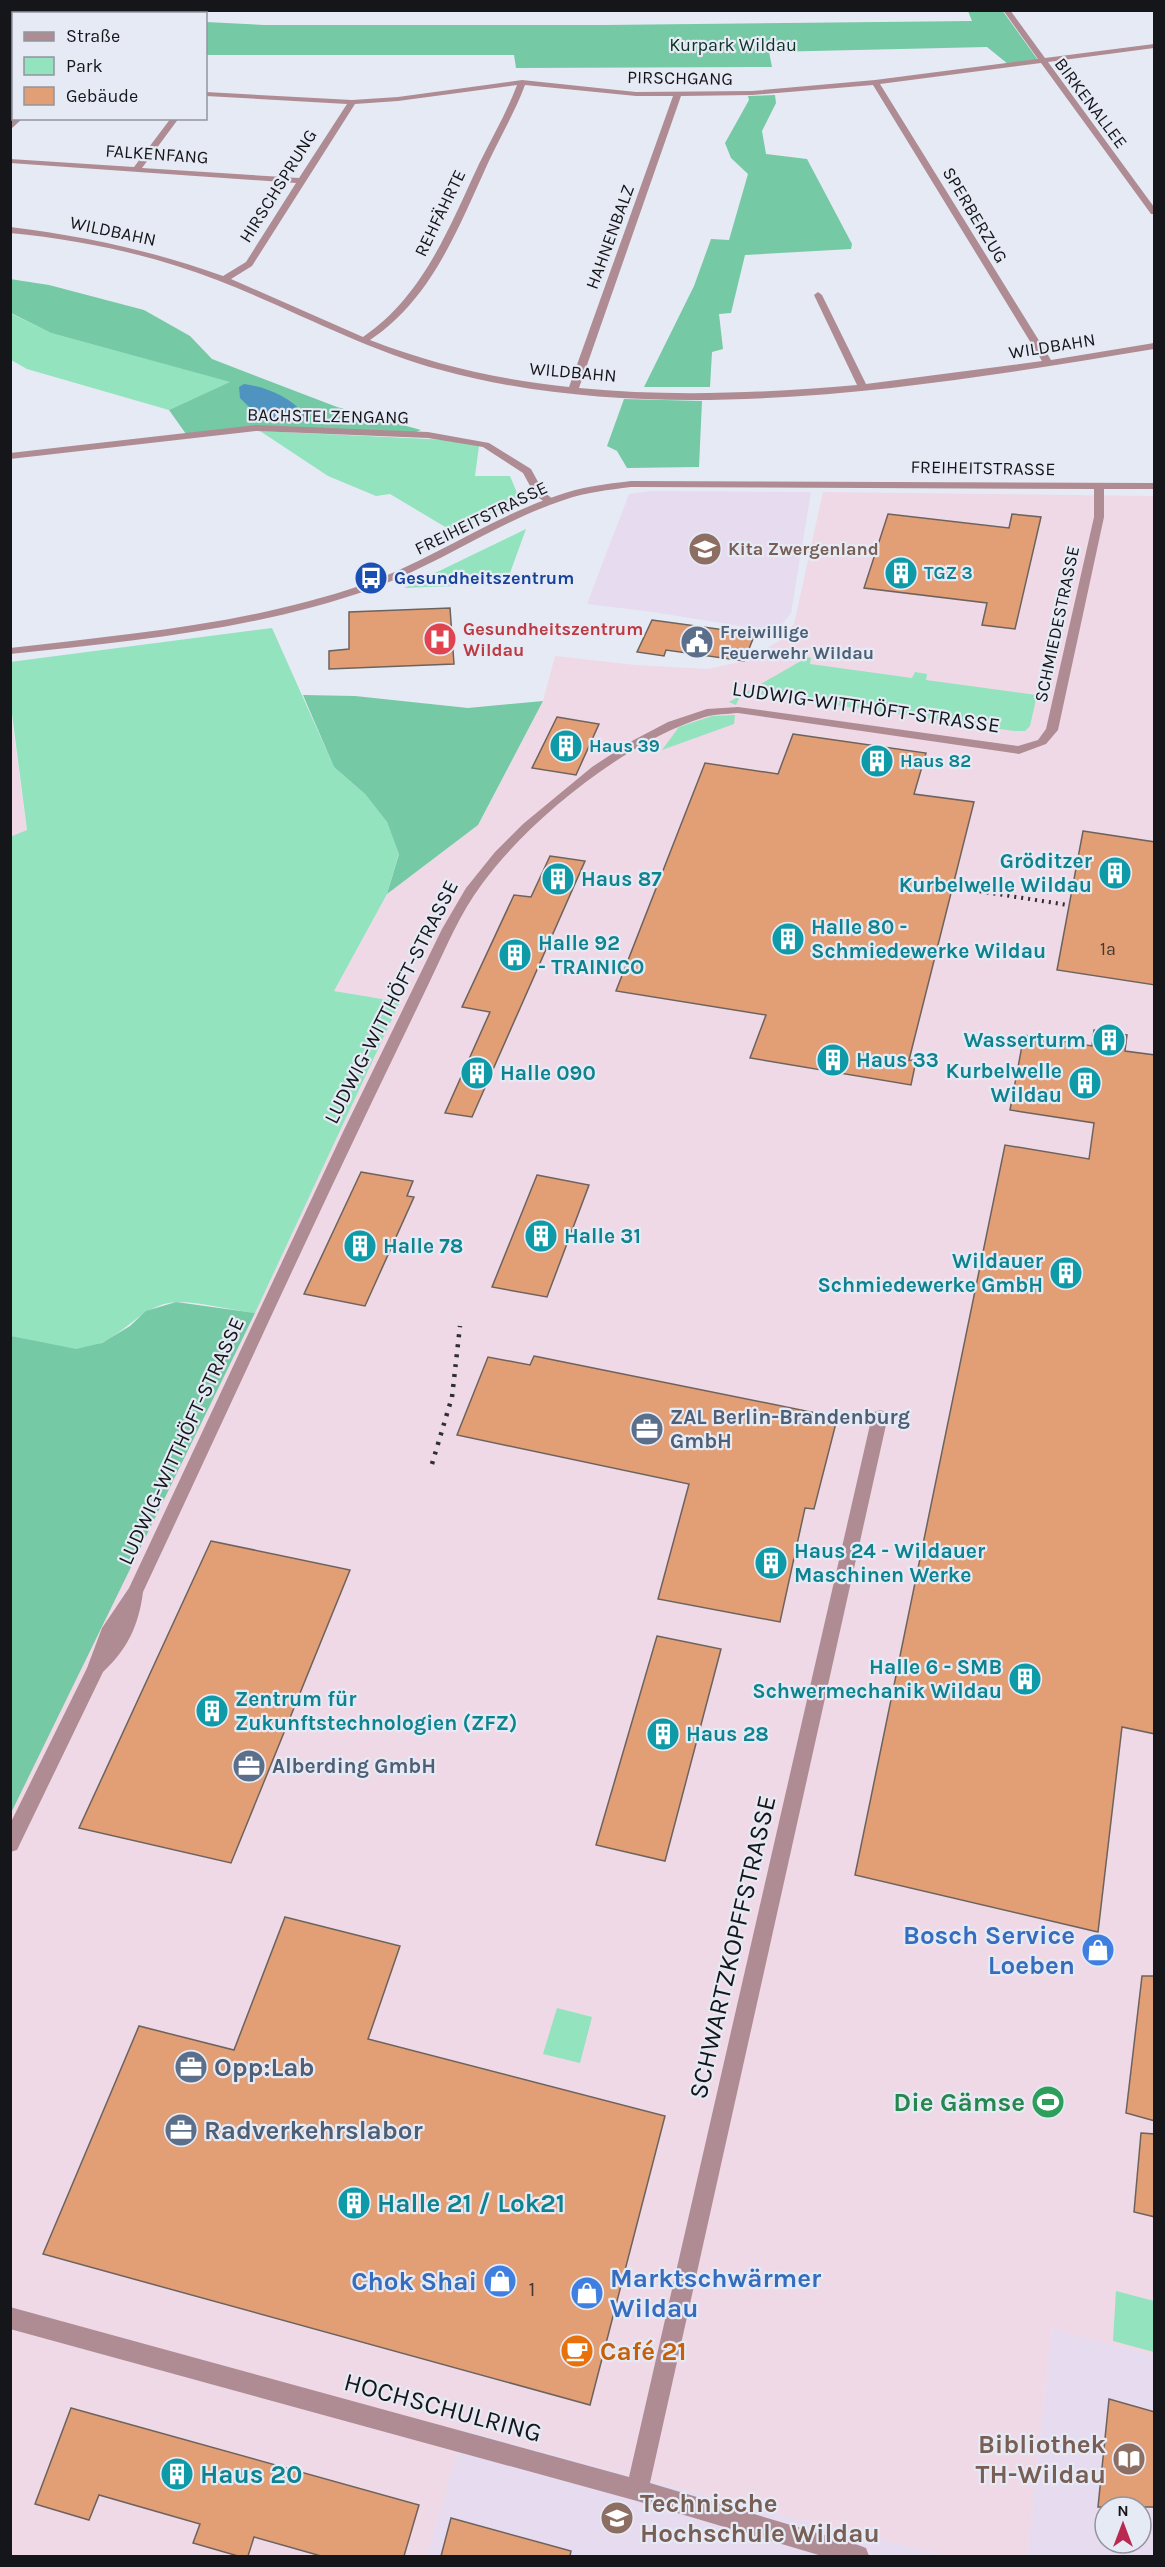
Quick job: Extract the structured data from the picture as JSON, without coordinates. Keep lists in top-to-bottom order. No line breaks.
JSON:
{"streets":{"street":["PIRSCHGANG","BIRKENALLEE","FALKENFANG","HIRSCHSPRUNG","REHFÄHRTE","SPERBERZUG","WILDBAHN","HAHNENBALZ","BACHSTELZENGANG","FREIHEITSTRASSE","SCHMIEDESTRASSE","LUDWIG-WITTHÖFT-STRASSE","SCHWARTZKOPFFSTRASSE","HOCHSCHULRING"]},"crossings":[["PIRSCHGANG","BIRKENALLEE"],["PIRSCHGANG","HIRSCHSPRUNG"],["PIRSCHGANG","REHFÄHRTE"],["PIRSCHGANG","SPERBERZUG"],["PIRSCHGANG","HAHNENBALZ"],["FALKENFANG","HIRSCHSPRUNG"],["HIRSCHSPRUNG","WILDBAHN"],["REHFÄHRTE","WILDBAHN"],["SPERBERZUG","WILDBAHN"],["WILDBAHN","HAHNENBALZ"],["BACHSTELZENGANG","FREIHEITSTRASSE"],["FREIHEITSTRASSE","SCHMIEDESTRASSE"],["SCHMIEDESTRASSE","LUDWIG-WITTHÖFT-STRASSE"],["SCHWARTZKOPFFSTRASSE","HOCHSCHULRING"]],"parks":["Kurpark Wildau"],"places":{"school or university":["Kita Zwergenland","Technische Hochschule Wildau"],"building":["TGZ 3","Haus 39","Haus 82","Gröditzer Kurbelwelle Wildau","Haus 87","Halle 80 - Schmiedewerke Wildau","Halle 92 - TRAINICO","Wasserturm","Haus 33","Halle 090","Kurbelwelle Wildau","Halle 31","Halle 78","Wildauer Schmiedewerke GmbH","Haus 24 - Wildauer Maschinen Werke","Halle 6 - SMB Schwermechanik Wildau","Zentrum für Zukunftstechnologien (ZFZ)","Haus 28","Halle 21 / Lok21","Haus 20"],"bus stop":["Gesundheitszentrum"],"hospital":["Gesundheitszentrum Wildau"],"public building":["Freiwillige Feuerwehr Wildau"],"office":["ZAL Berlin-Brandenburg GmbH","Alberding GmbH","Opp:Lab","Radverkehrslabor"],"shop":["Bosch Service Loeben","Chok Shai","Marktschwärmer Wildau"],"sports":["Die Gämse"],"cafe":["Café 21"],"library":["Bibliothek TH-Wildau"]},"house_numbers":["1a","1"],"legend":["Straße","Park","Gebäude"],"north":"top"}
